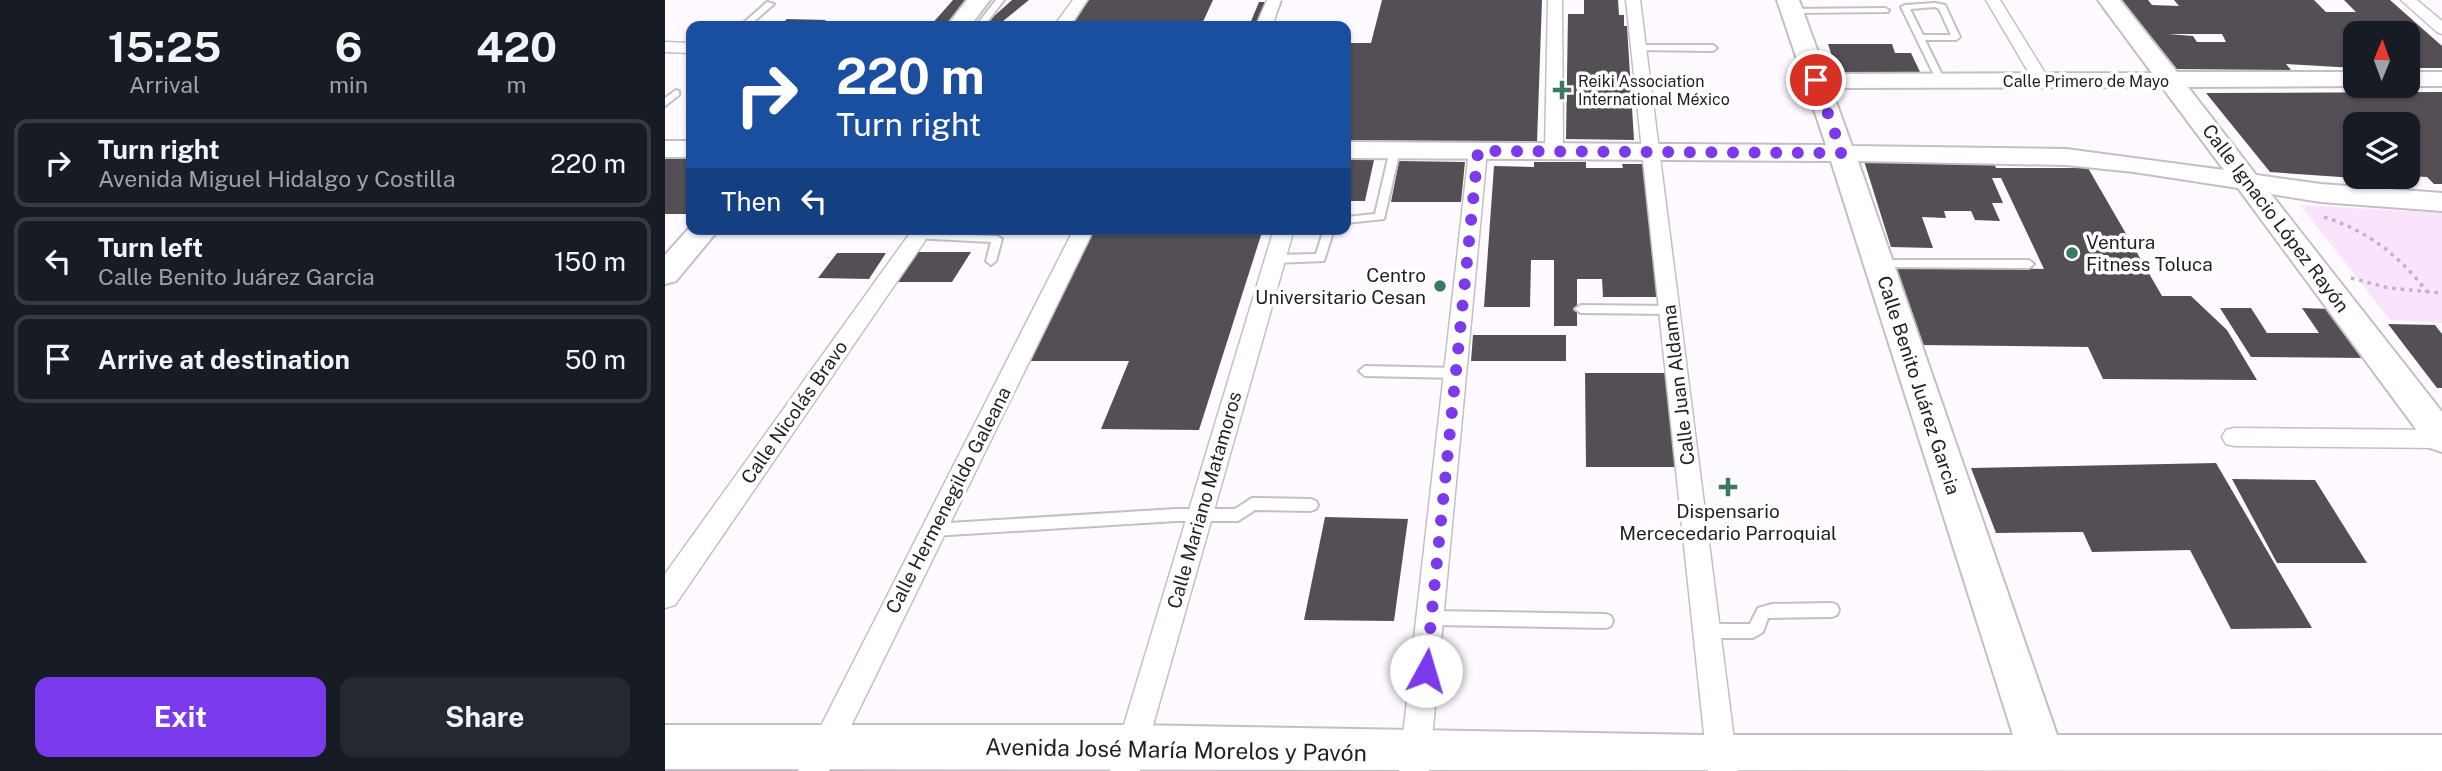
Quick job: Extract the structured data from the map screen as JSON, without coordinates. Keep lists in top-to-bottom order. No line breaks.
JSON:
{"streets":{"main road":["Calle Primero de Mayo","Calle Ignacio López Rayón","Calle Benito Juárez Garcia","Avenida José María Morelos y Pavón"],"street":["Calle Juan Aldama","Calle Nicolás Bravo","Calle Hermenegildo Galeana","Calle Mariano Matamoros"]},"crossings":[["Calle Primero de Mayo","Calle Ignacio López Rayón"],["Calle Primero de Mayo","Calle Benito Juárez Garcia"],["Calle Juan Aldama","Avenida José María Morelos y Pavón"],["Calle Benito Juárez Garcia","Avenida José María Morelos y Pavón"],["Calle Hermenegildo Galeana","Avenida José María Morelos y Pavón"],["Calle Mariano Matamoros","Avenida José María Morelos y Pavón"]],"places":{"health":["Reiki Association International México","Dispensario Mercecedario Parroquial"],"other":["Ventura Fitness Toluca","Centro Universitario Cesan"]},"north":"top","page":{"eta":["15:25","Arrival","6","min","420","m"],"turn":["220 m","Turn right"],"list":[{"name":"Turn right","note":"Avenida Miguel Hidalgo y Costilla","value":"220 m"},{"name":"Turn left","note":"Calle Benito Juárez Garcia","value":"150 m"},{"name":"Arrive at destination","value":"50 m"}],"then":"Then","buttons":["Exit","Share"]}}
